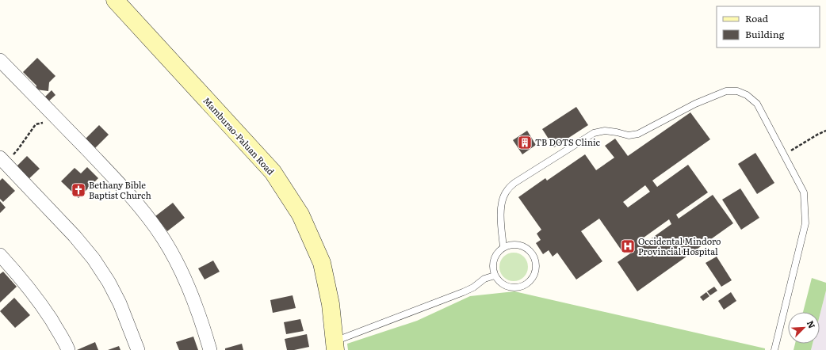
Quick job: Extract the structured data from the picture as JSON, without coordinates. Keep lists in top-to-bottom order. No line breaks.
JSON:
{"streets":{"main road":["Mamburao-Paluan Road"]},"places":{"building":["TB DOTS Clinic"],"church":["Bethany Bible Baptist Church"],"hospital":["Occidental Mindoro Provincial Hospital"]},"legend":["Road","Building"],"north":"top right"}
